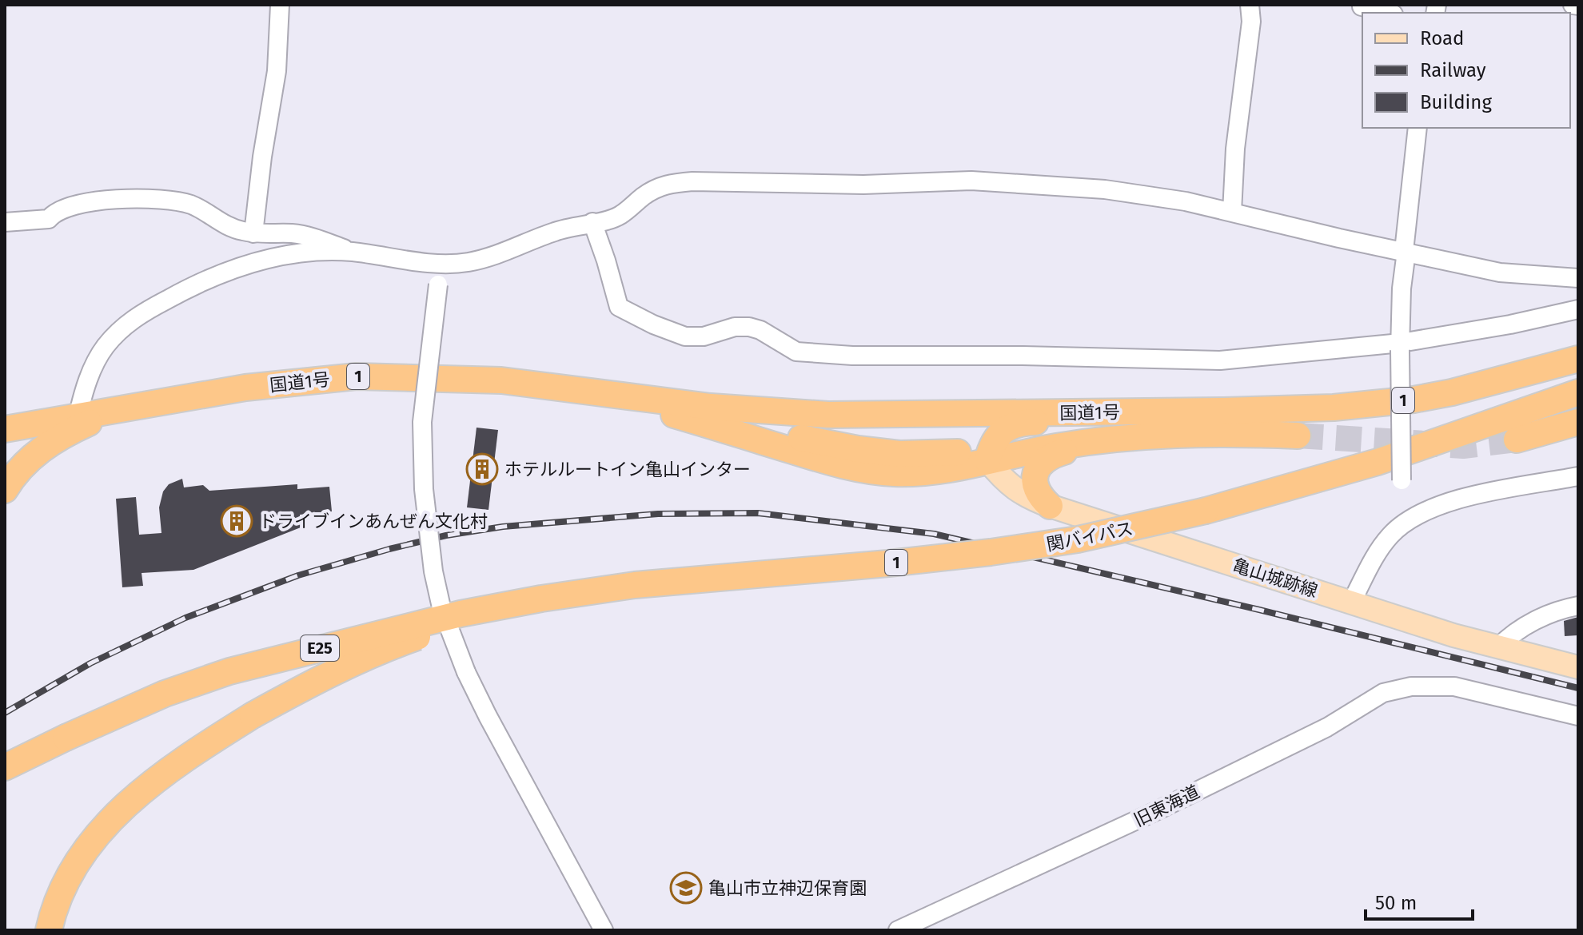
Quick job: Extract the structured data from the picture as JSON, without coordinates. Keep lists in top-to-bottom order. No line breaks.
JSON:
{"streets":{"highway":["1","国道1号","関バイパス","E25"],"main road":["亀山城跡線"],"street":["旧東海道"]},"crossings":[["国道1号","亀山城跡線"],["関バイパス","E25"]],"places":{"building":["ホテルルートイン亀山インター","ドライブインあんぜん文化村"],"school or university":["亀山市立神辺保育園"]},"legend":["Road","Railway","Building"],"scale_bar":"50 m"}
